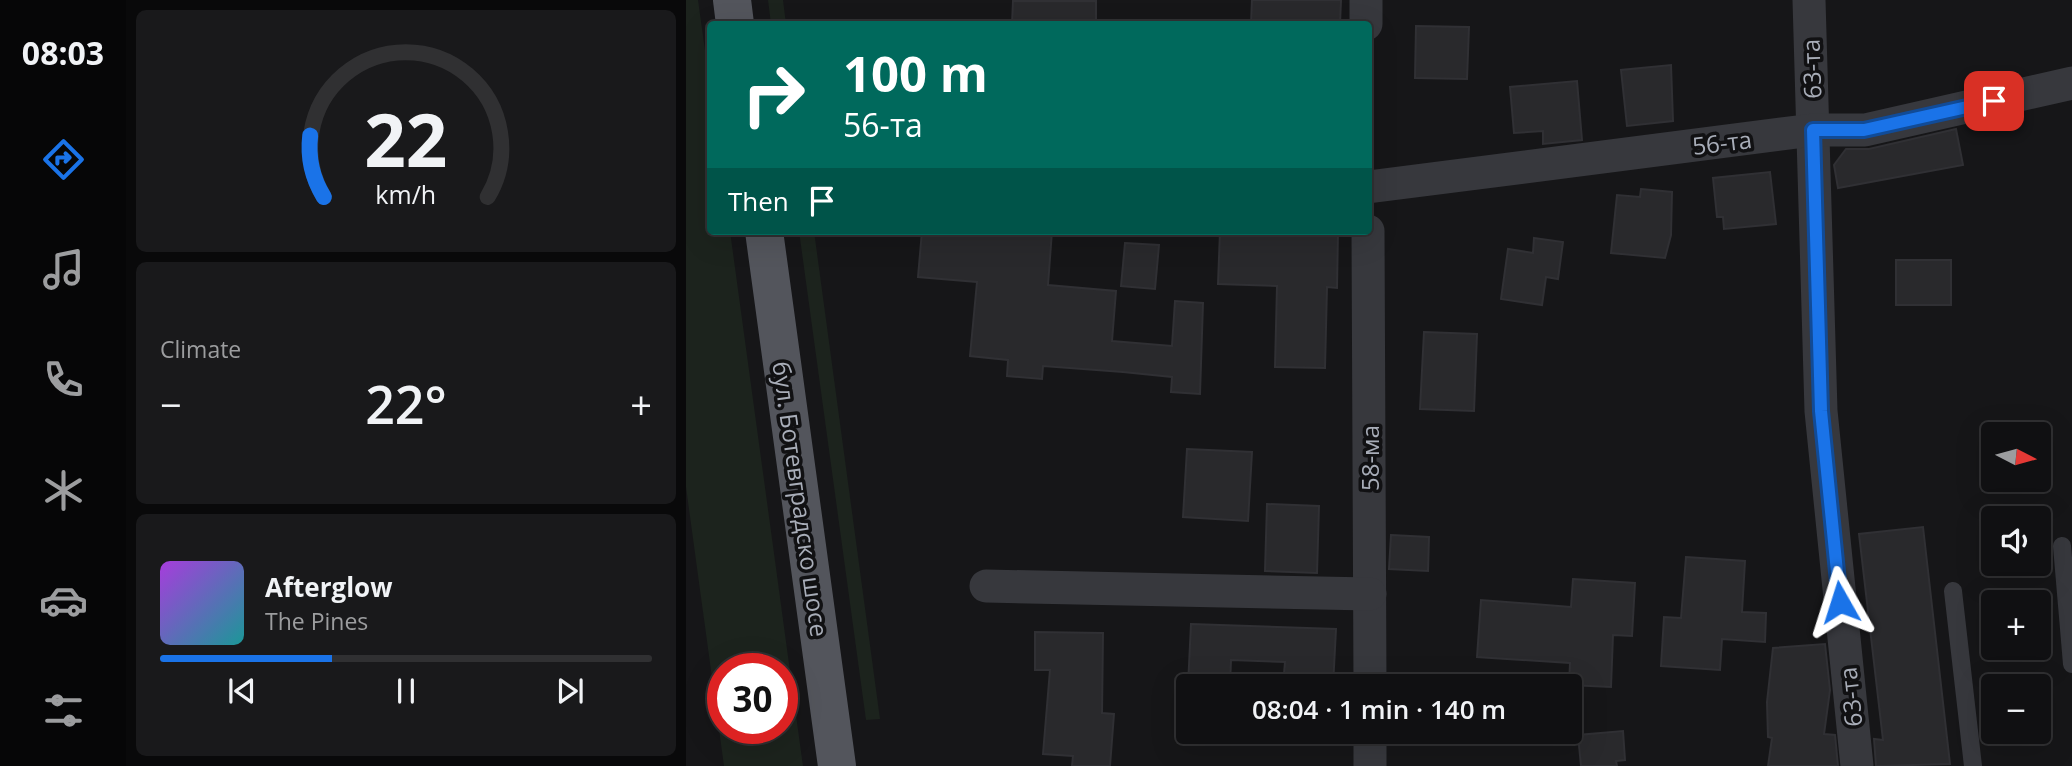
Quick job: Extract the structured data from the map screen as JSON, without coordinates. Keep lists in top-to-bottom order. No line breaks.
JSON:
{"streets":{"main road":["бул. Ботевградско шосе"],"street":["63-та","56-та","58-ма"]},"crossings":[["63-та","56-та"]],"north":"right","page":{"tabs":"08:03","turn":["100 m","56-та"],"then":"Then","tile":"Climate","heat":["−","22°","+"],"map_buttons":["+","−"],"song":["Afterglow","The Pines"],"limit":"30","trip":"08:04 · 1 min · 140 m","gauge":["22","km/h"]}}
